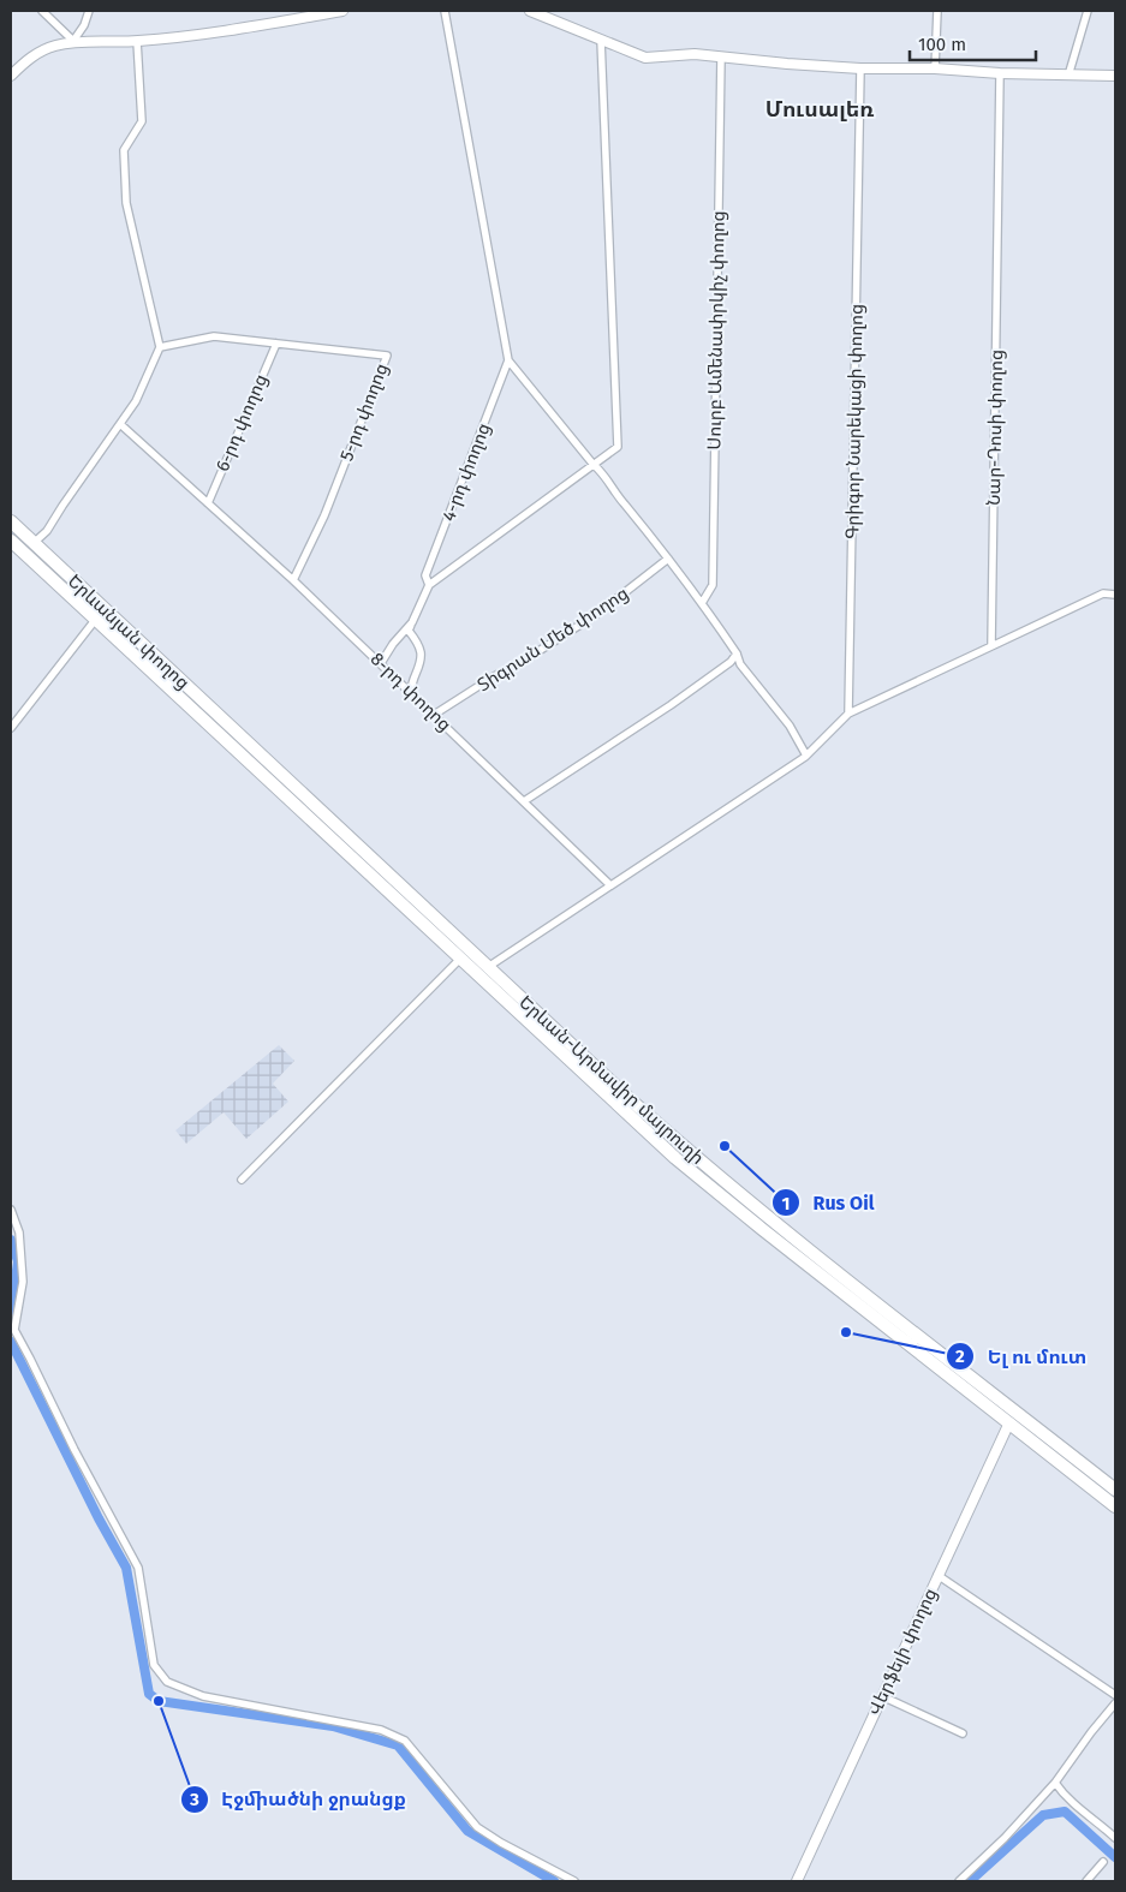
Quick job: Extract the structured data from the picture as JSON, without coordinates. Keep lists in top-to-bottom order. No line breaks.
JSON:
{"streets":{"highway":["Երևանյան փողոց","Երևան-Արմավիր մայրուղի"],"main road":["Վերֆելի փողոց"],"street":["Սուրբ Ամենափրկիչ փողոց","5-րդ փողոց","Գրիգոր Նարեկացի փողոց","6-րդ փողոց","Նար-Դոսի փողոց","4-րդ փողոց","Տիգրան Մեծ փողոց","8-րդ փողոց"]},"crossings":[["5-րդ փողոց","6-րդ փողոց"],["5-րդ փողոց","8-րդ փողոց"],["6-րդ փողոց","8-րդ փողոց"],["Երևանյան փողոց","Երևան-Արմավիր մայրուղի"],["Տիգրան Մեծ փողոց","8-րդ փողոց"]],"districts":["Մուսալեռ"],"places":["Rus Oil","Ել ու մուտ","Էջմիածնի ջրանցք"],"scale_bar":"100 m"}
